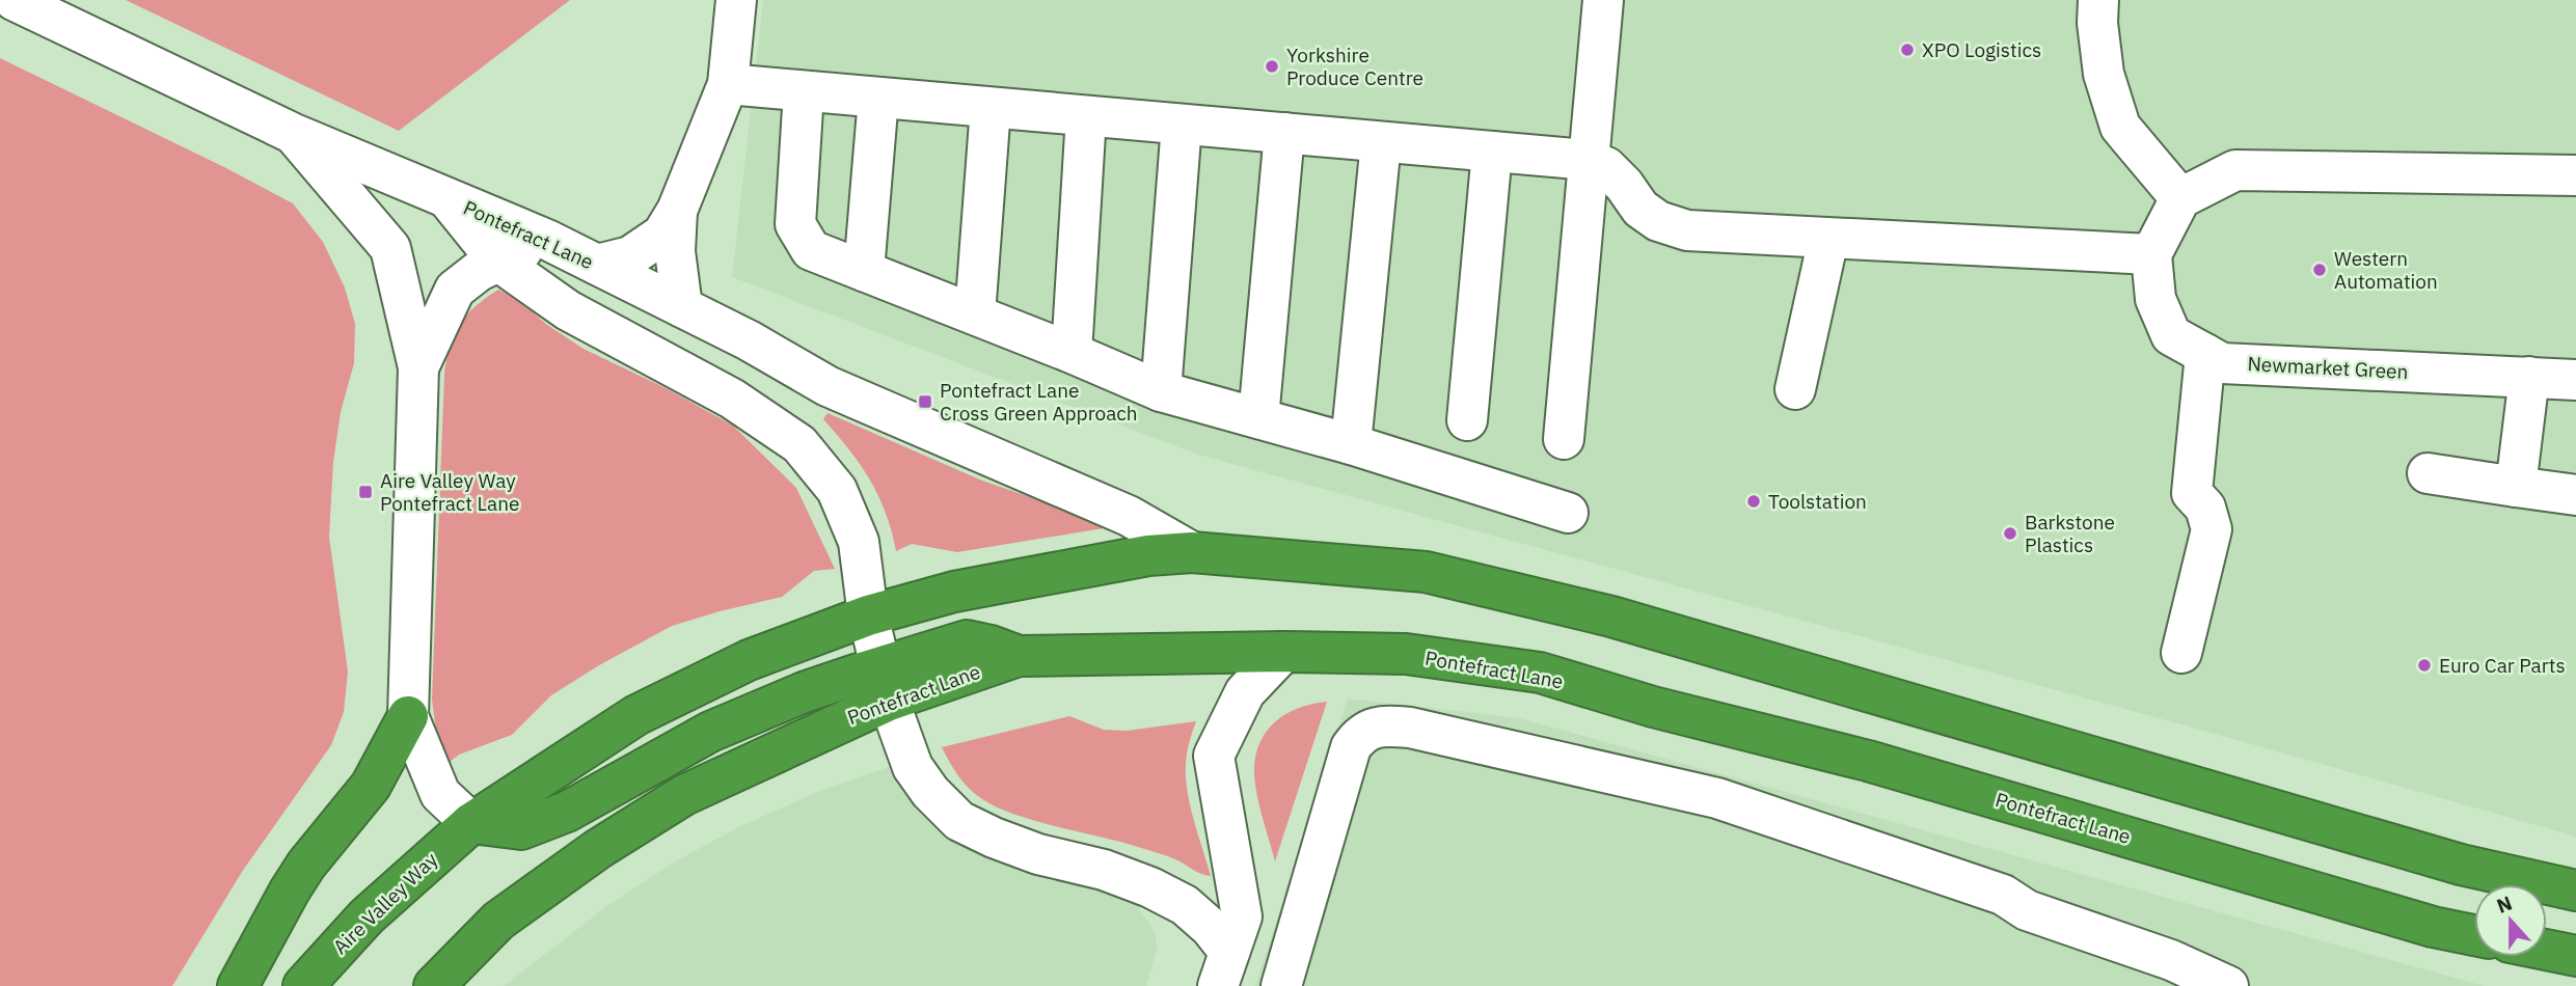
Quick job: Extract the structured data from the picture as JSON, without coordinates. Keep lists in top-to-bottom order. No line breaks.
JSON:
{"streets":{"highway":["Pontefract Lane","Aire Valley Way"],"street":["Newmarket Green"]},"crossings":[["Pontefract Lane","Aire Valley Way"]],"places":{"other":["XPO Logistics","Yorkshire Produce Centre","Western Automation","Toolstation","Barkstone Plastics","Euro Car Parts"],"transit":["Pontefract Lane Cross Green Approach","Aire Valley Way Pontefract Lane"]},"north":"top"}
